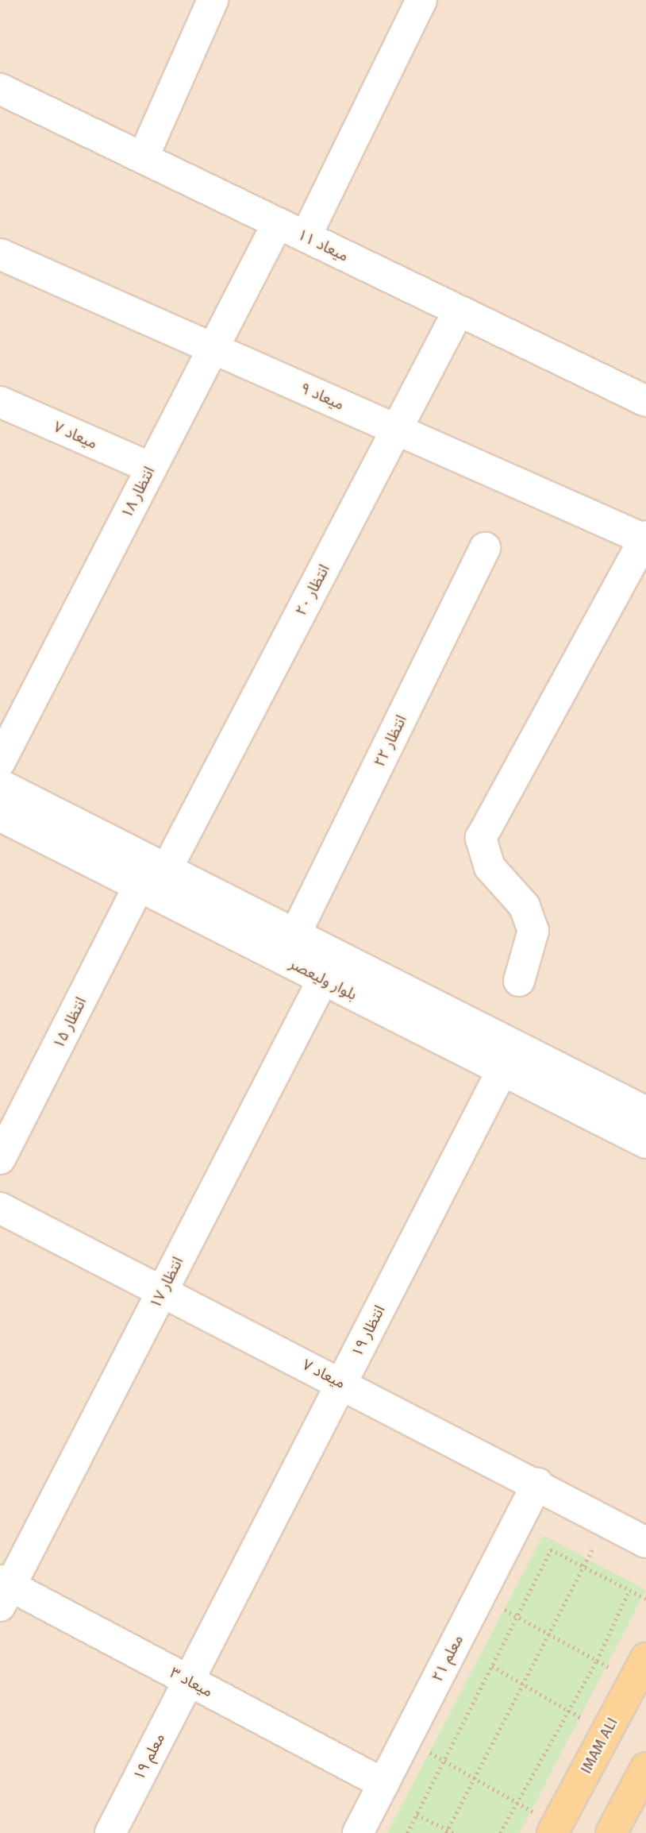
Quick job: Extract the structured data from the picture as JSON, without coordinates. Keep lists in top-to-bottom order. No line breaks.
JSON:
{"streets":{"main road":["IMAM ALI"],"street":["میعاد ۱۱","میعاد ۹","میعاد ۷","انتظار ۱۸","انتظار ۲۰","انتظار ۲۲","بلوار ولیعصر","انتظار ۱۵","انتظار ۱۷","انتظار ۱۹","معلم ۲۱","میعاد ۳","معلم ۱۹"]},"crossings":[["میعاد ۱۱","انتظار ۱۸"],["میعاد ۱۱","انتظار ۲۰"],["میعاد ۹","انتظار ۱۸"],["میعاد ۹","انتظار ۲۰"],["میعاد ۷","انتظار ۱۸"],["میعاد ۷","انتظار ۱۷"],["میعاد ۷","انتظار ۱۹"],["میعاد ۷","معلم ۲۱"],["انتظار ۲۰","بلوار ولیعصر"],["انتظار ۲۲","بلوار ولیعصر"],["بلوار ولیعصر","انتظار ۱۵"],["بلوار ولیعصر","انتظار ۱۷"],["بلوار ولیعصر","انتظار ۱۹"],["انتظار ۱۷","میعاد ۳"],["انتظار ۱۹","میعاد ۳"],["انتظار ۱۹","معلم ۱۹"],["معلم ۲۱","میعاد ۳"],["میعاد ۳","معلم ۱۹"]]}
